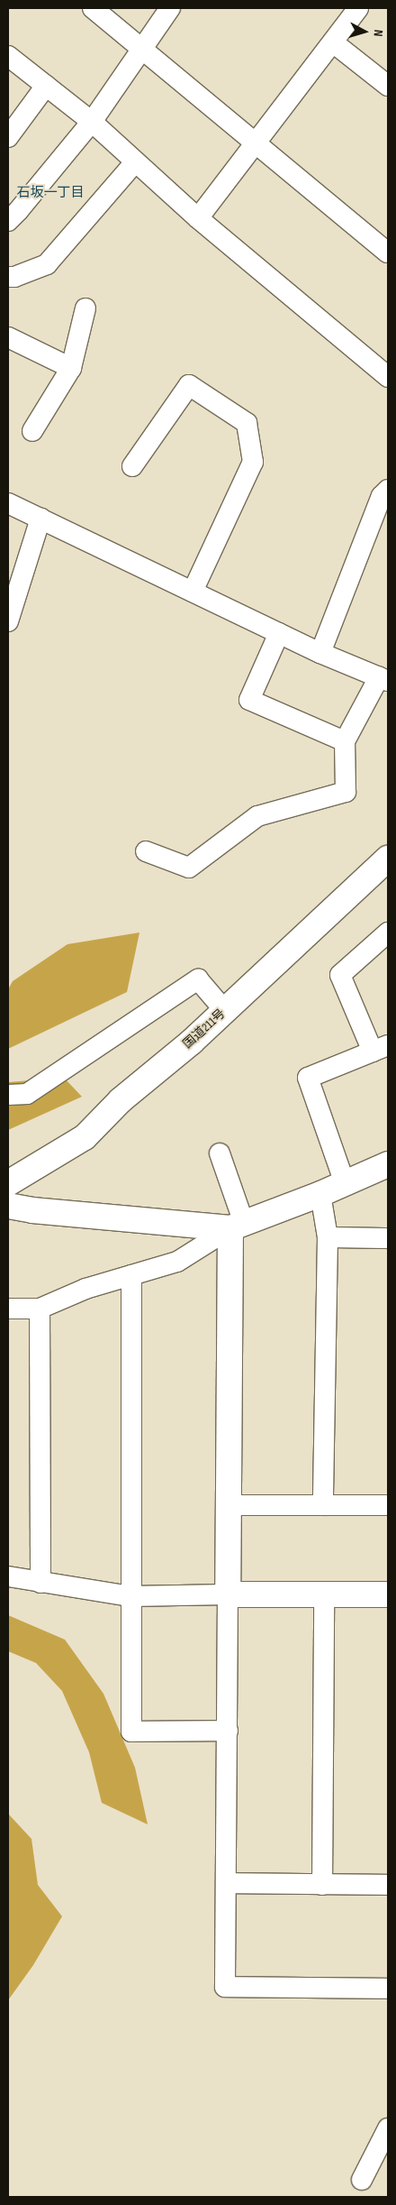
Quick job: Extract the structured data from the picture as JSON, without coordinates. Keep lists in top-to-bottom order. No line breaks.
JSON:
{"streets":{"main road":["国道211号"]},"districts":["石坂一丁目"],"north":"right"}
